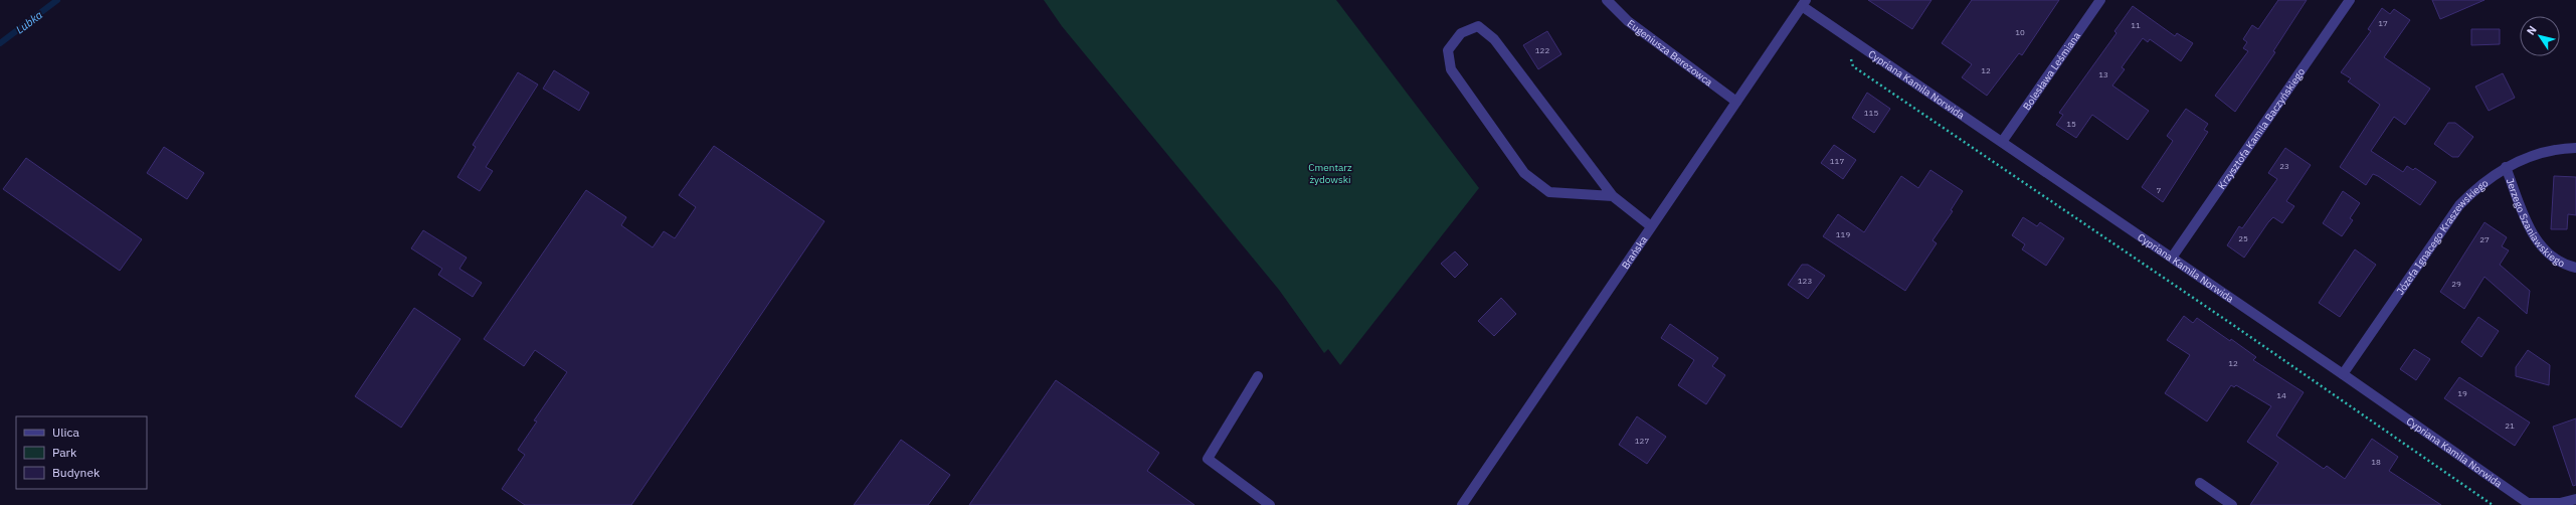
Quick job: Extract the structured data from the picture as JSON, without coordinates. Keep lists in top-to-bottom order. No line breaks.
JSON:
{"streets":{"street":["Eugeniusza Berezowca","Bolesława Leśmiana","Cypriana Kamila Norwida","Krzysztofa Kamila Baczyńskiego","Jerzego Szaniawskiego","Józefa Ignacego Kraszewskiego","Brańska"]},"crossings":[["Eugeniusza Berezowca","Brańska"],["Bolesława Leśmiana","Cypriana Kamila Norwida"],["Cypriana Kamila Norwida","Krzysztofa Kamila Baczyńskiego"],["Cypriana Kamila Norwida","Józefa Ignacego Kraszewskiego"],["Cypriana Kamila Norwida","Brańska"],["Jerzego Szaniawskiego","Józefa Ignacego Kraszewskiego"]],"water":["Lubka"],"parks":["Cmentarz żydowski"],"house_numbers":["17","11","10","122","12","13","115","15","117","23","7","119","25","27","123","29","12","19","14","21","127","18"],"legend":["Ulica","Park","Budynek"],"north":"top left"}
